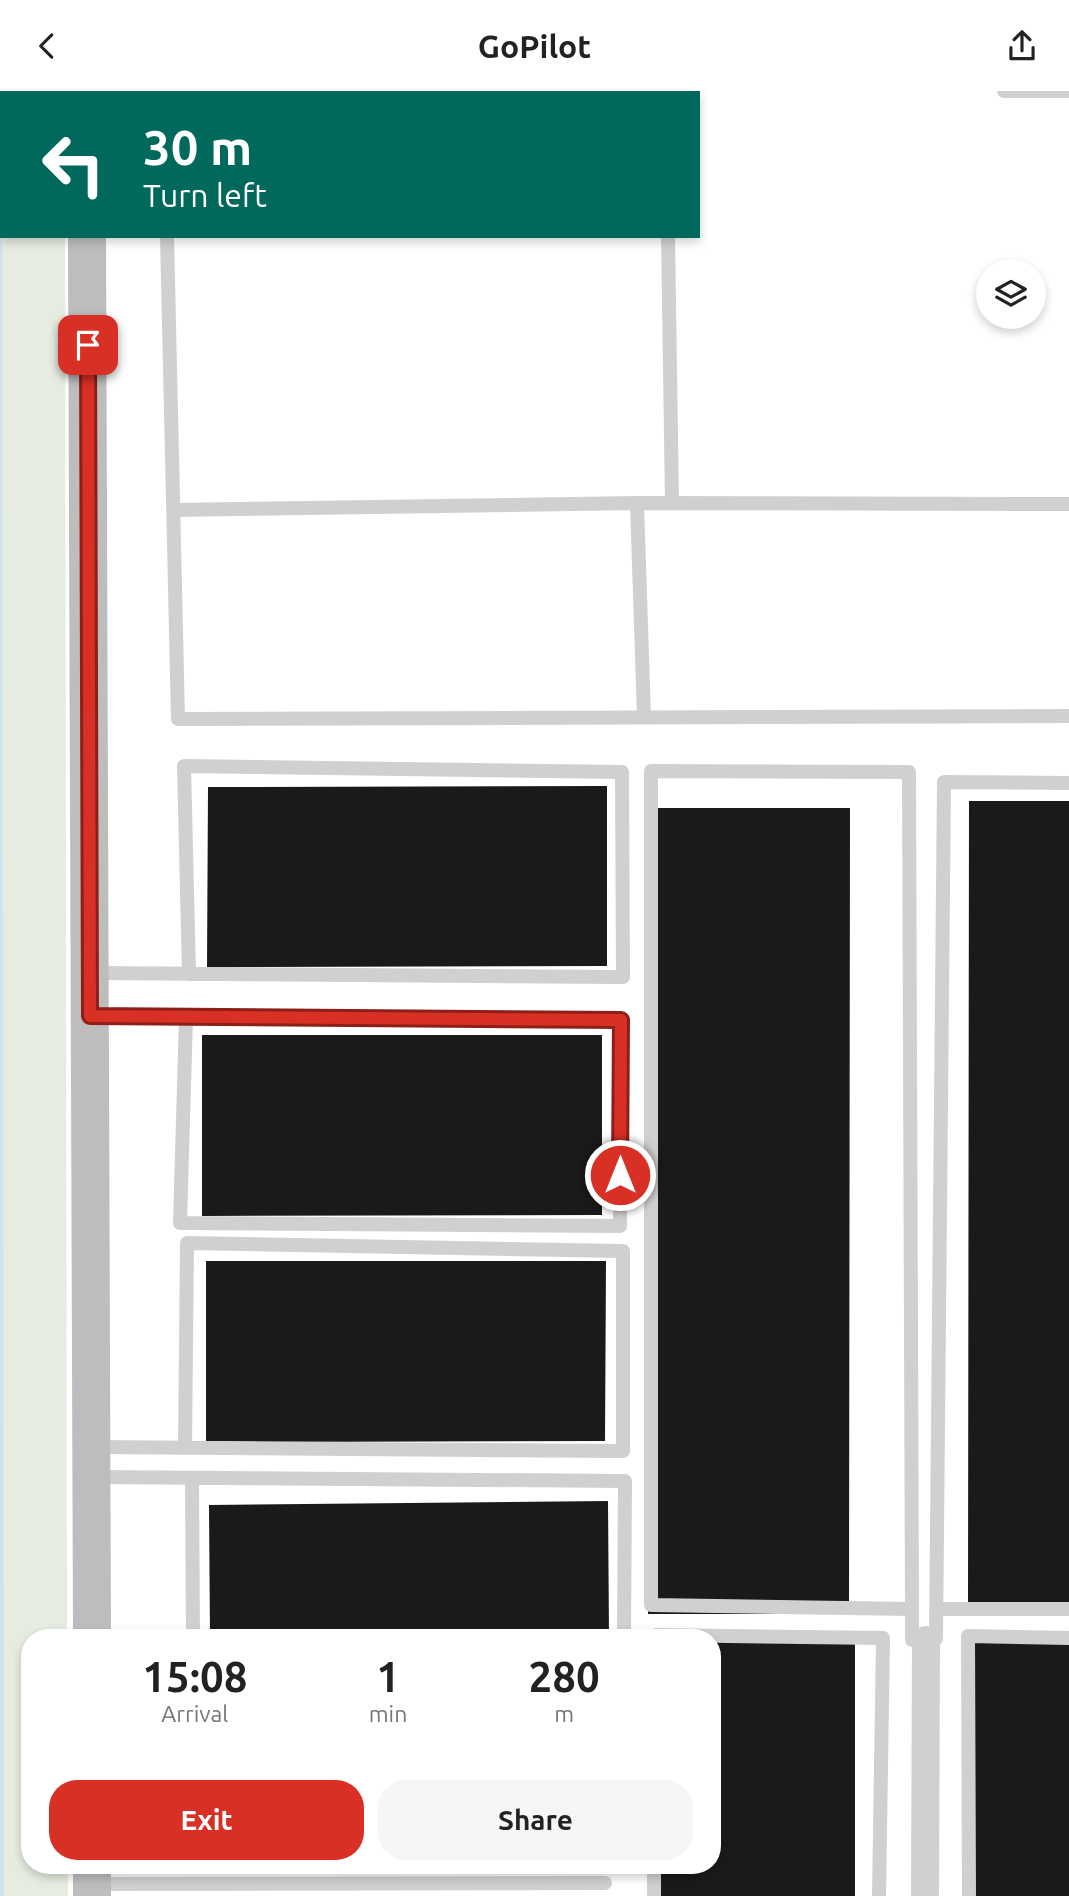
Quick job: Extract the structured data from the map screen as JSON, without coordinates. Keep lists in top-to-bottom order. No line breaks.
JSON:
{"page":{"header":"GoPilot","turn":["30 m","Turn left"],"eta":["15:08","Arrival","1","min","280","m"],"buttons":["Exit","Share"]}}
